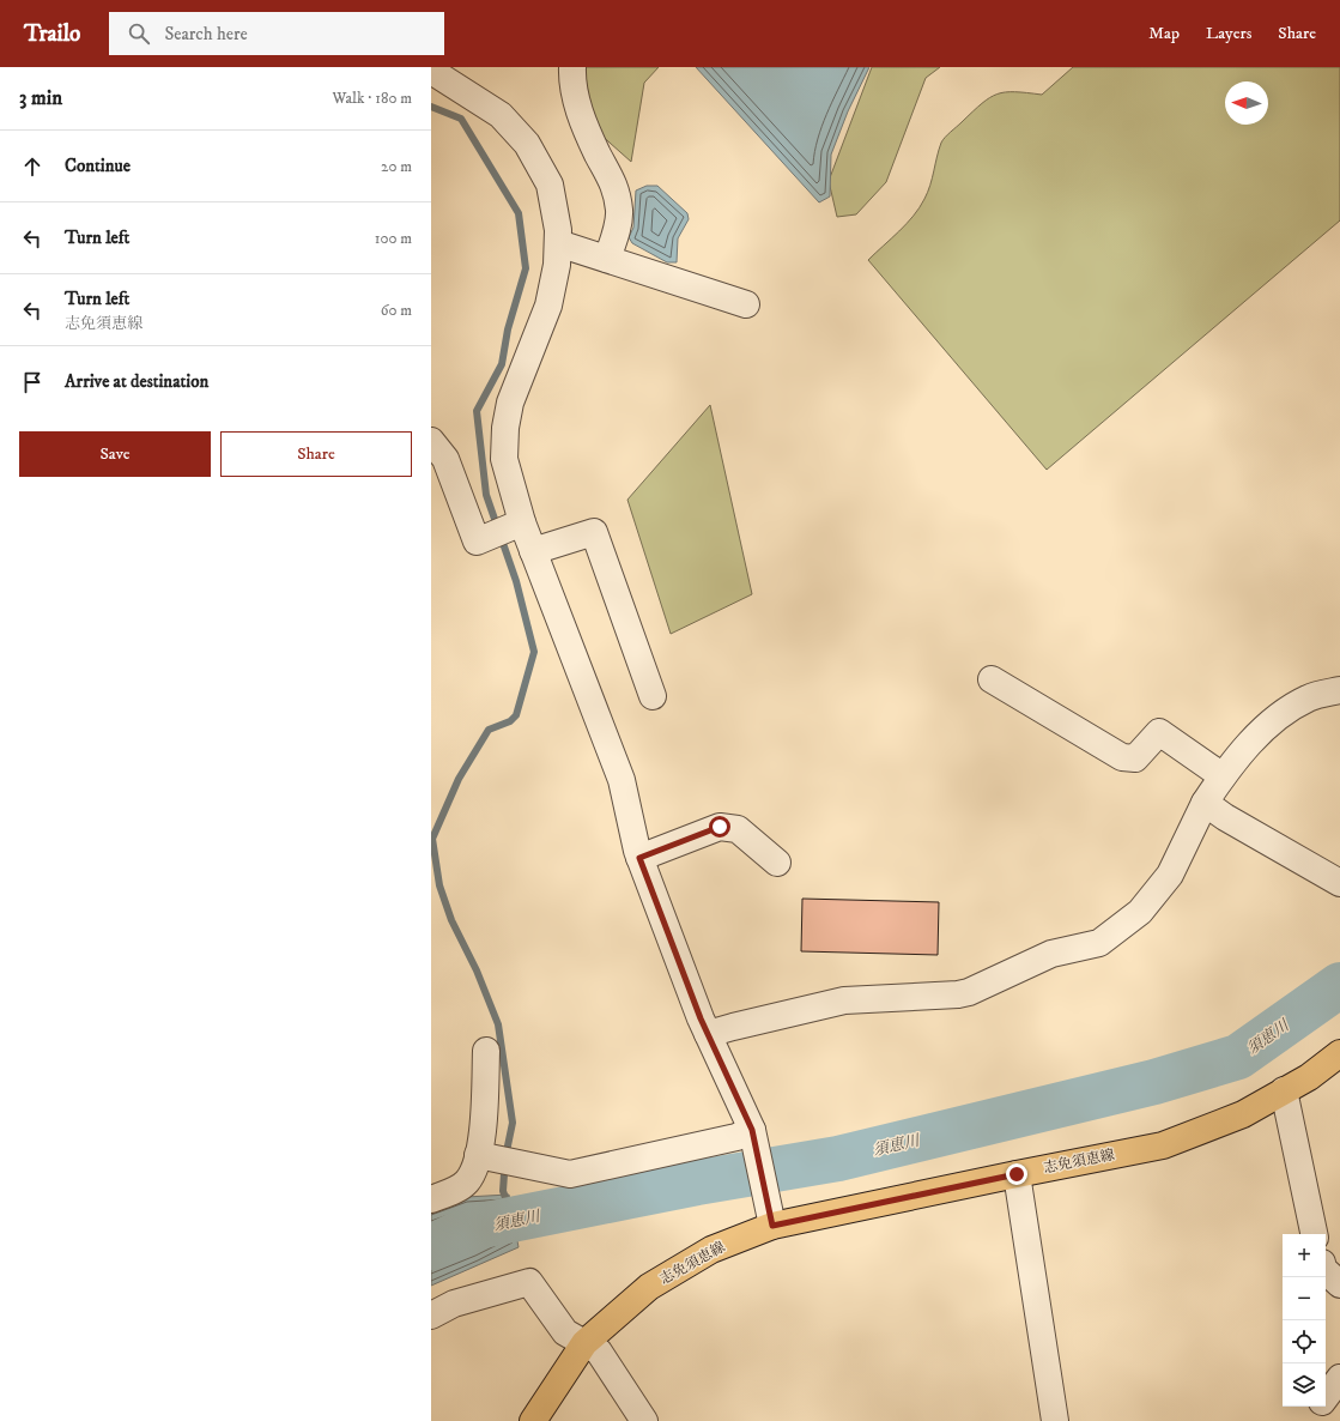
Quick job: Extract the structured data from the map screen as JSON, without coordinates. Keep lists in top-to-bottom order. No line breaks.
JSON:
{"streets":{"main road":["志免須恵線"]},"water":["須恵川"],"north":"left","page":{"header":"Trailo","search":"Search here","nav":["Map","Layers","Share"],"heading":["3 min","Walk · 180 m"],"list":[["Continue","20 m"],["Turn left","100 m"],["Turn left","志免須恵線","60 m"],"Arrive at destination"],"buttons":["Save","Share"],"map_buttons":["+","−"]}}
